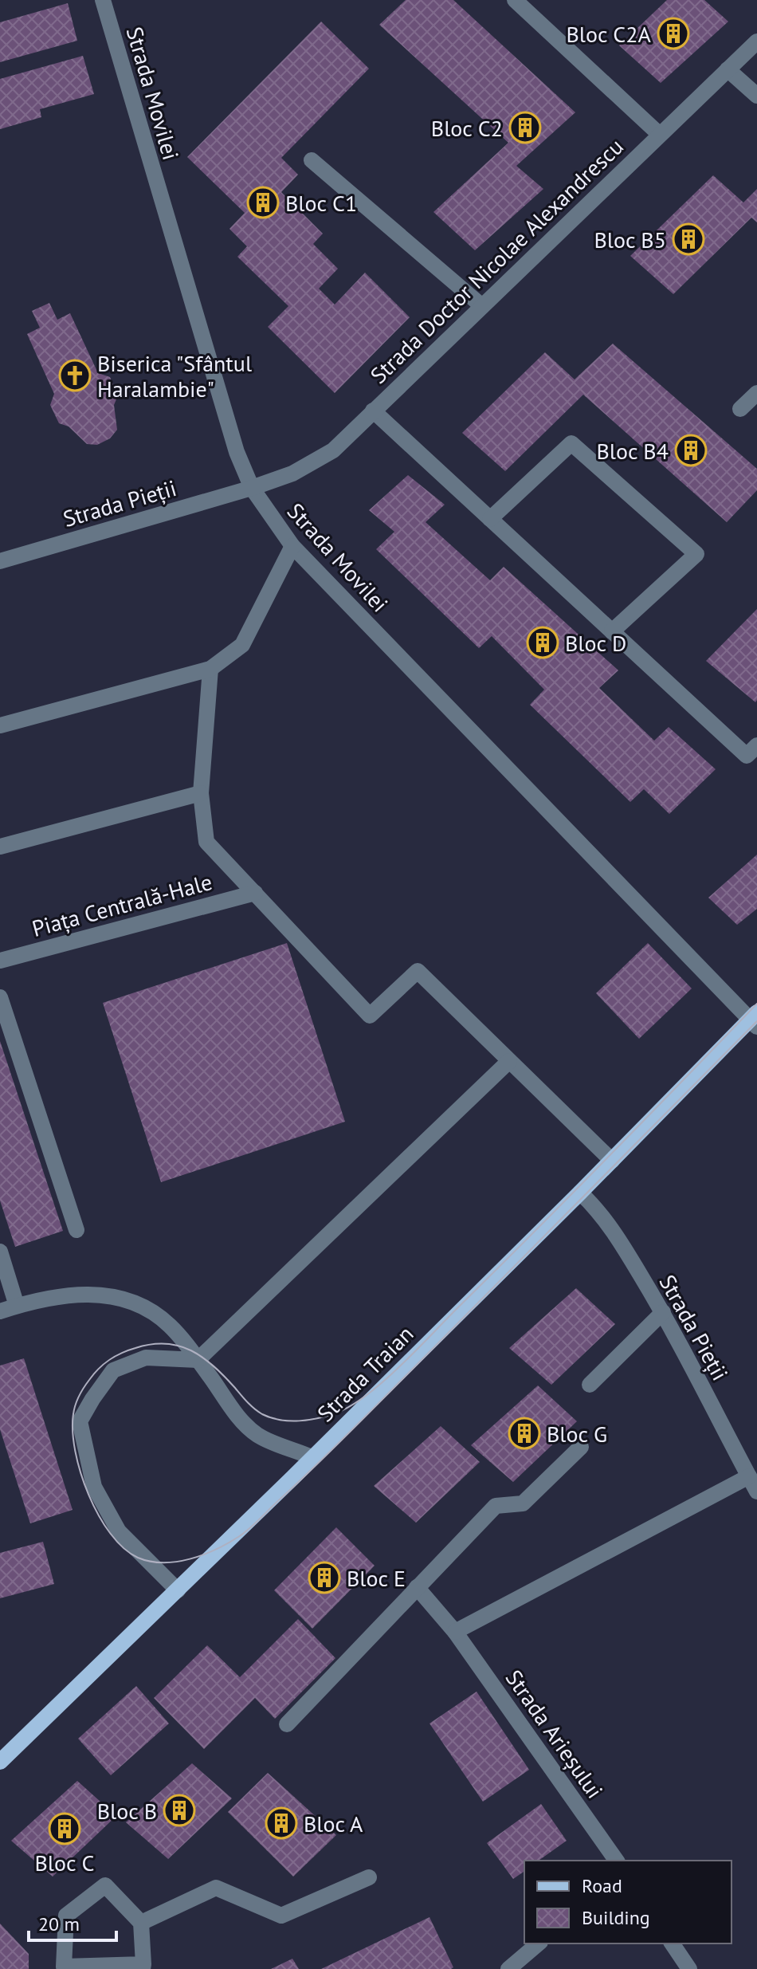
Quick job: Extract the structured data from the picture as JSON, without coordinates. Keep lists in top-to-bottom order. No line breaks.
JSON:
{"streets":{"main road":["Strada Traian"],"street":["Strada Movilei","Strada Doctor Nicolae Alexandrescu","Strada Pieții","Piața Centrală-Hale","Strada Arieșului"]},"crossings":[["Strada Movilei","Strada Doctor Nicolae Alexandrescu"],["Strada Movilei","Strada Pieții"],["Strada Movilei","Strada Traian"],["Strada Doctor Nicolae Alexandrescu","Strada Pieții"],["Strada Pieții","Strada Traian"]],"places":{"building":["Bloc C2A","Bloc C2","Bloc C1","Bloc B5","Bloc B4","Bloc D","Bloc G","Bloc E","Bloc B","Bloc A","Bloc C"],"church":["Biserica \"Sfântul Haralambie\""]},"legend":["Road","Building"],"scale_bar":"20 m"}
